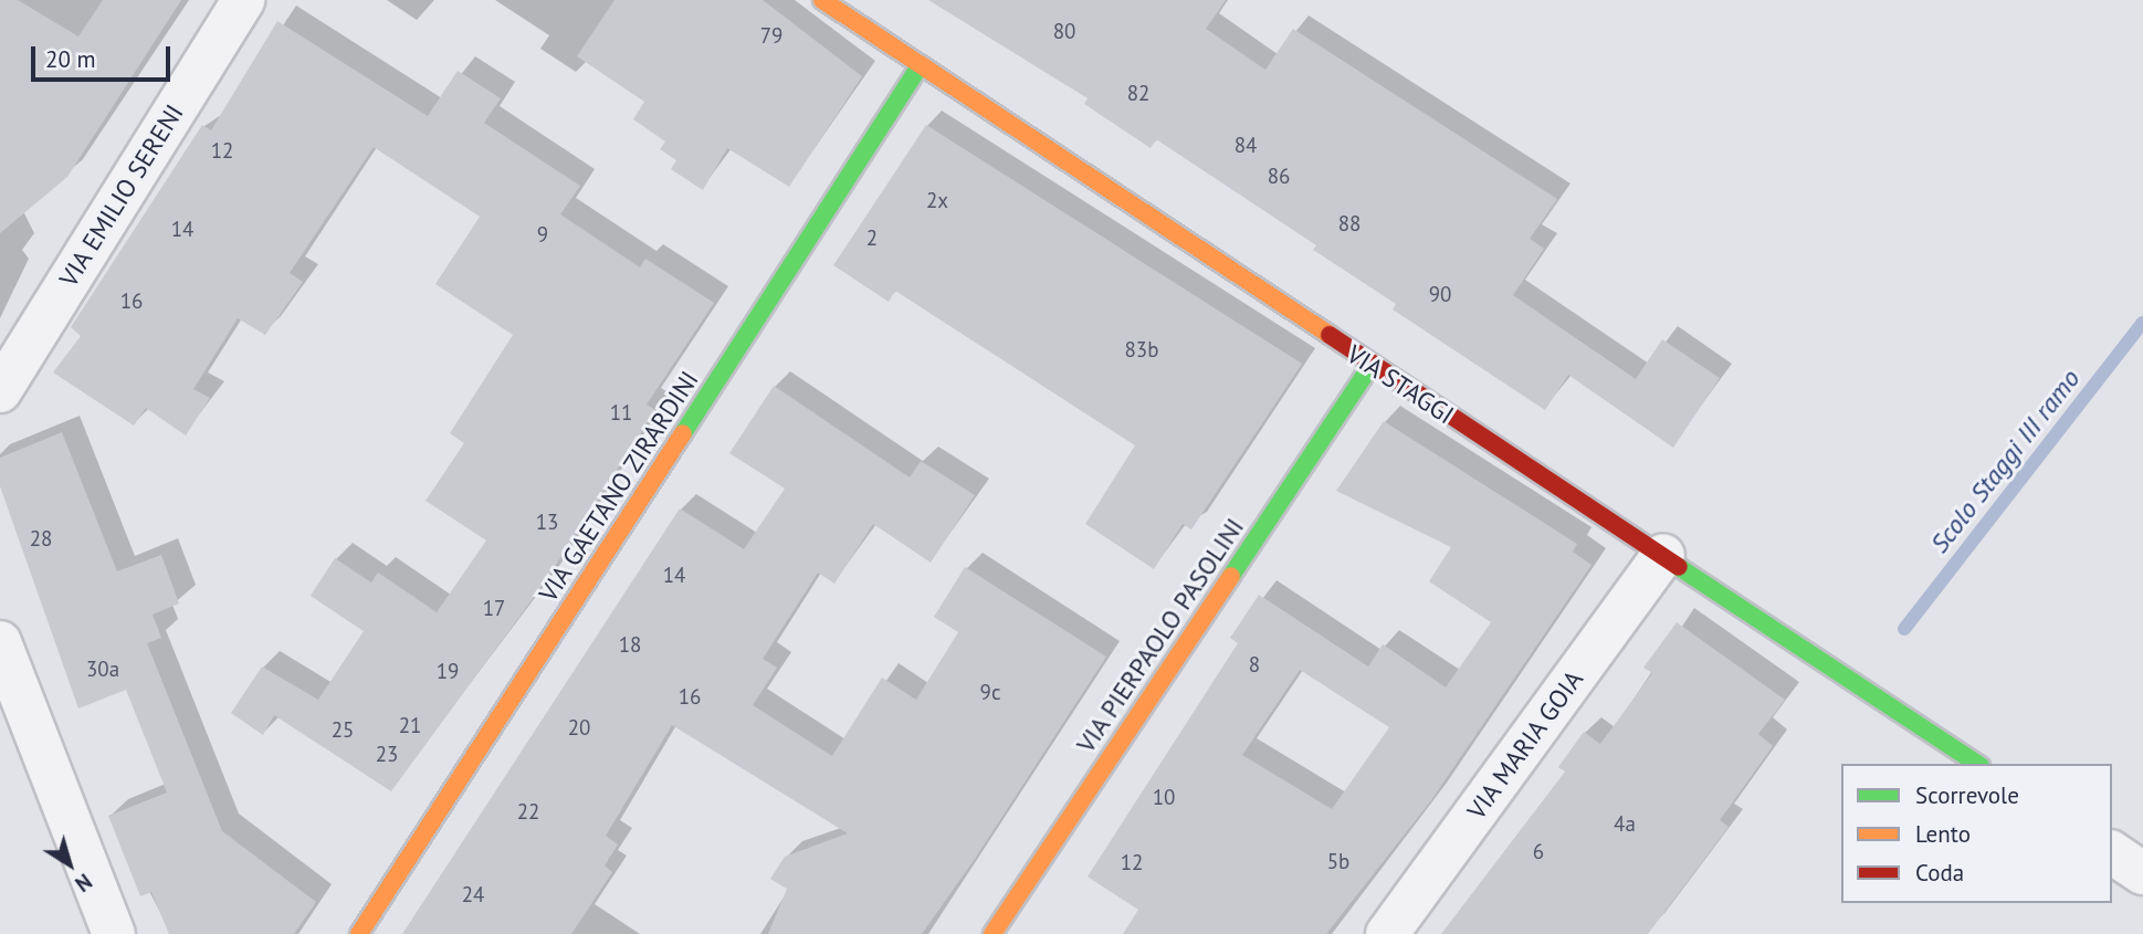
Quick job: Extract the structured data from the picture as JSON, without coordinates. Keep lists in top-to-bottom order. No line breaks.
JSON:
{"streets":{"street":["VIA EMILIO SERENI","VIA STAGGI","VIA GAETANO ZIRARDINI","VIA PIERPAOLO PASOLINI","VIA MARIA GOIA"]},"crossings":[["VIA STAGGI","VIA GAETANO ZIRARDINI"],["VIA STAGGI","VIA PIERPAOLO PASOLINI"],["VIA STAGGI","VIA MARIA GOIA"]],"water":["Scolo Staggi III ramo"],"house_numbers":["80","79","82","84","12","86","2x","88","14","9","2","90","16","83b","11","13","28","14","17","18","8","30a","19","9c","16","21","20","25","23","10","22","4a","6","5b","12","24"],"legend":["Scorrevole","Lento","Coda"],"scale_bar":"20 m","north":"bottom right"}
